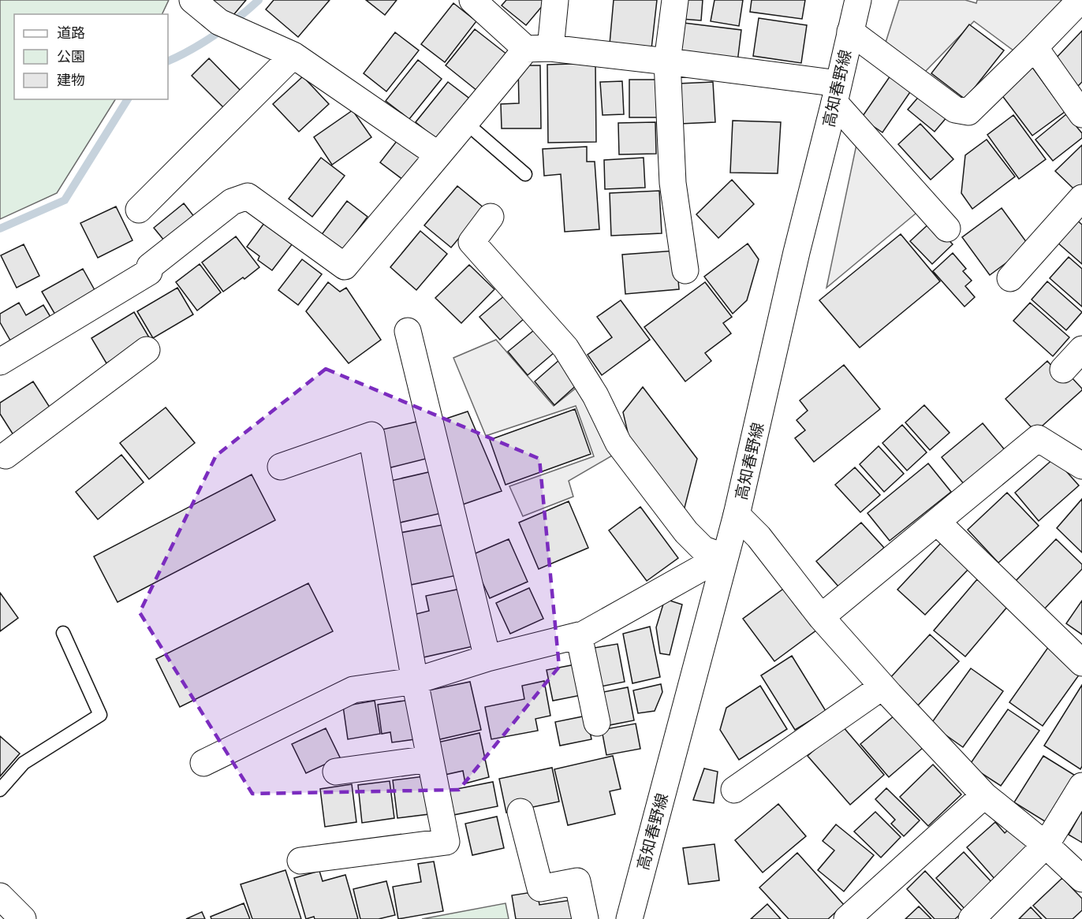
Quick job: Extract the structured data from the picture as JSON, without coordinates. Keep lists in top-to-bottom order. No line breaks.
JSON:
{"streets":{"street":["高知春野線"]},"legend":["道路","公園","建物"]}
